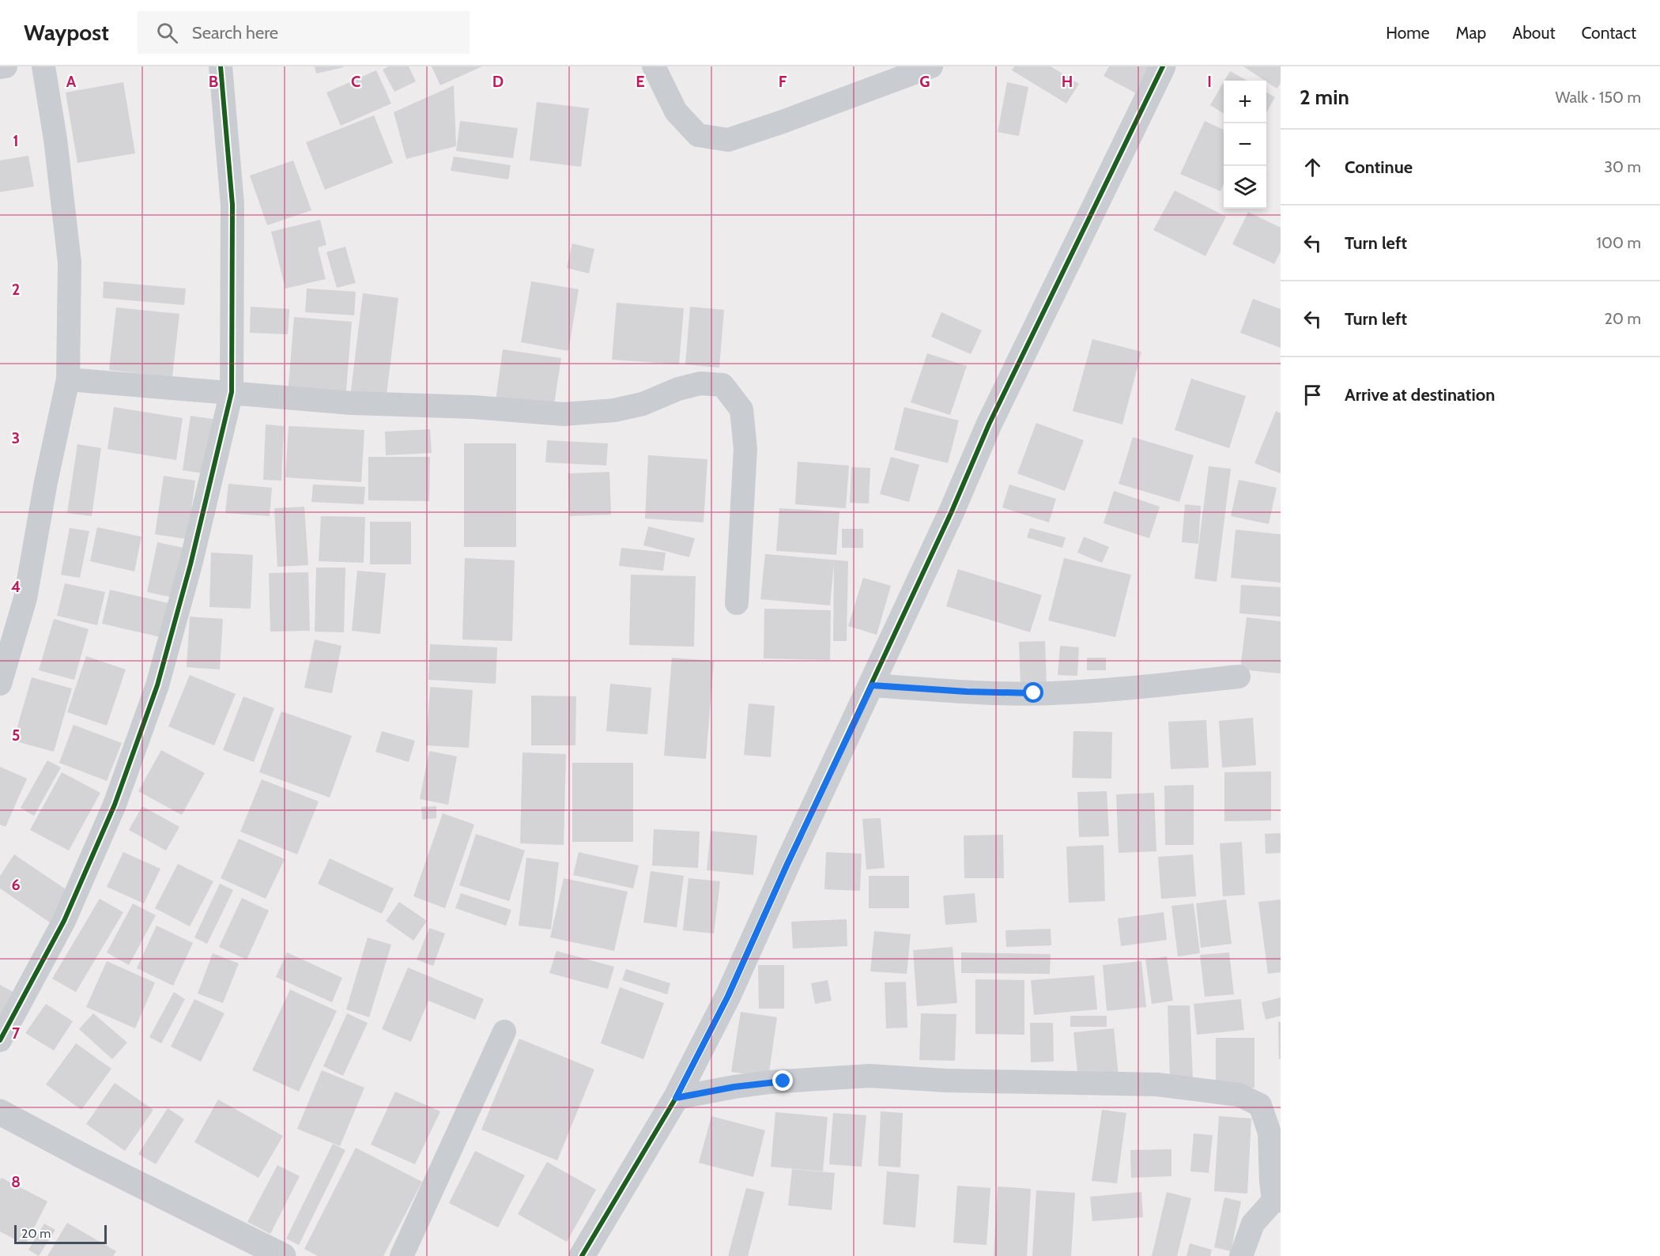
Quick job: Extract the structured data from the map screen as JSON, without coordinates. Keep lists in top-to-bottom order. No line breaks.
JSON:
{"scale_bar":"20 m","page":{"header":"Waypost","search":"Search here","nav":["Home","Map","About","Contact"],"heading":["2 min","Walk · 150 m"],"map_buttons":["+","−"],"list":[["Continue","30 m"],["Turn left","100 m"],["Turn left","20 m"],"Arrive at destination"],"scale":"20 m"},"grid":{"columns":["A","B","C","D","E","F","G","H","I"],"rows":["1","2","3","4","5","6","7","8"]}}
